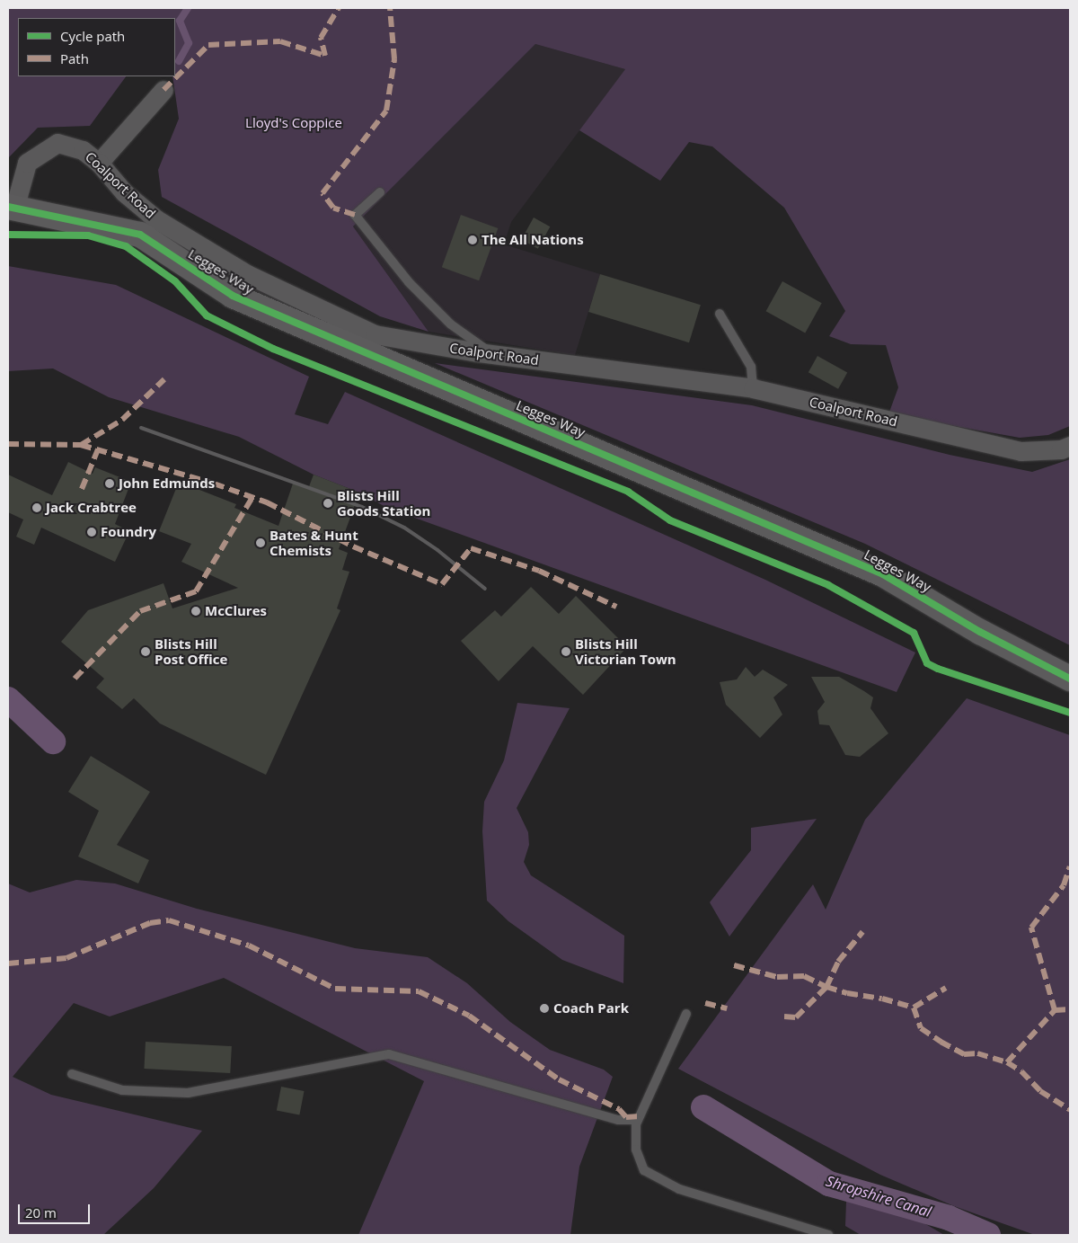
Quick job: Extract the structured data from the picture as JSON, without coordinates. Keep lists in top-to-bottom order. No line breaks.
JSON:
{"streets":{"street":["Coalport Road","Legges Way"]},"crossings":[["Coalport Road","Legges Way"]],"water":["Shropshire Canal"],"parks":["Lloyd's Coppice"],"places":["The All Nations","John Edmunds","Blists Hill Goods Station","Jack Crabtree","Foundry","Bates & Hunt Chemists","McClures","Blists Hill Post Office","Blists Hill Victorian Town","Coach Park"],"legend":["Cycle path","Path"],"scale_bar":"20 m"}
